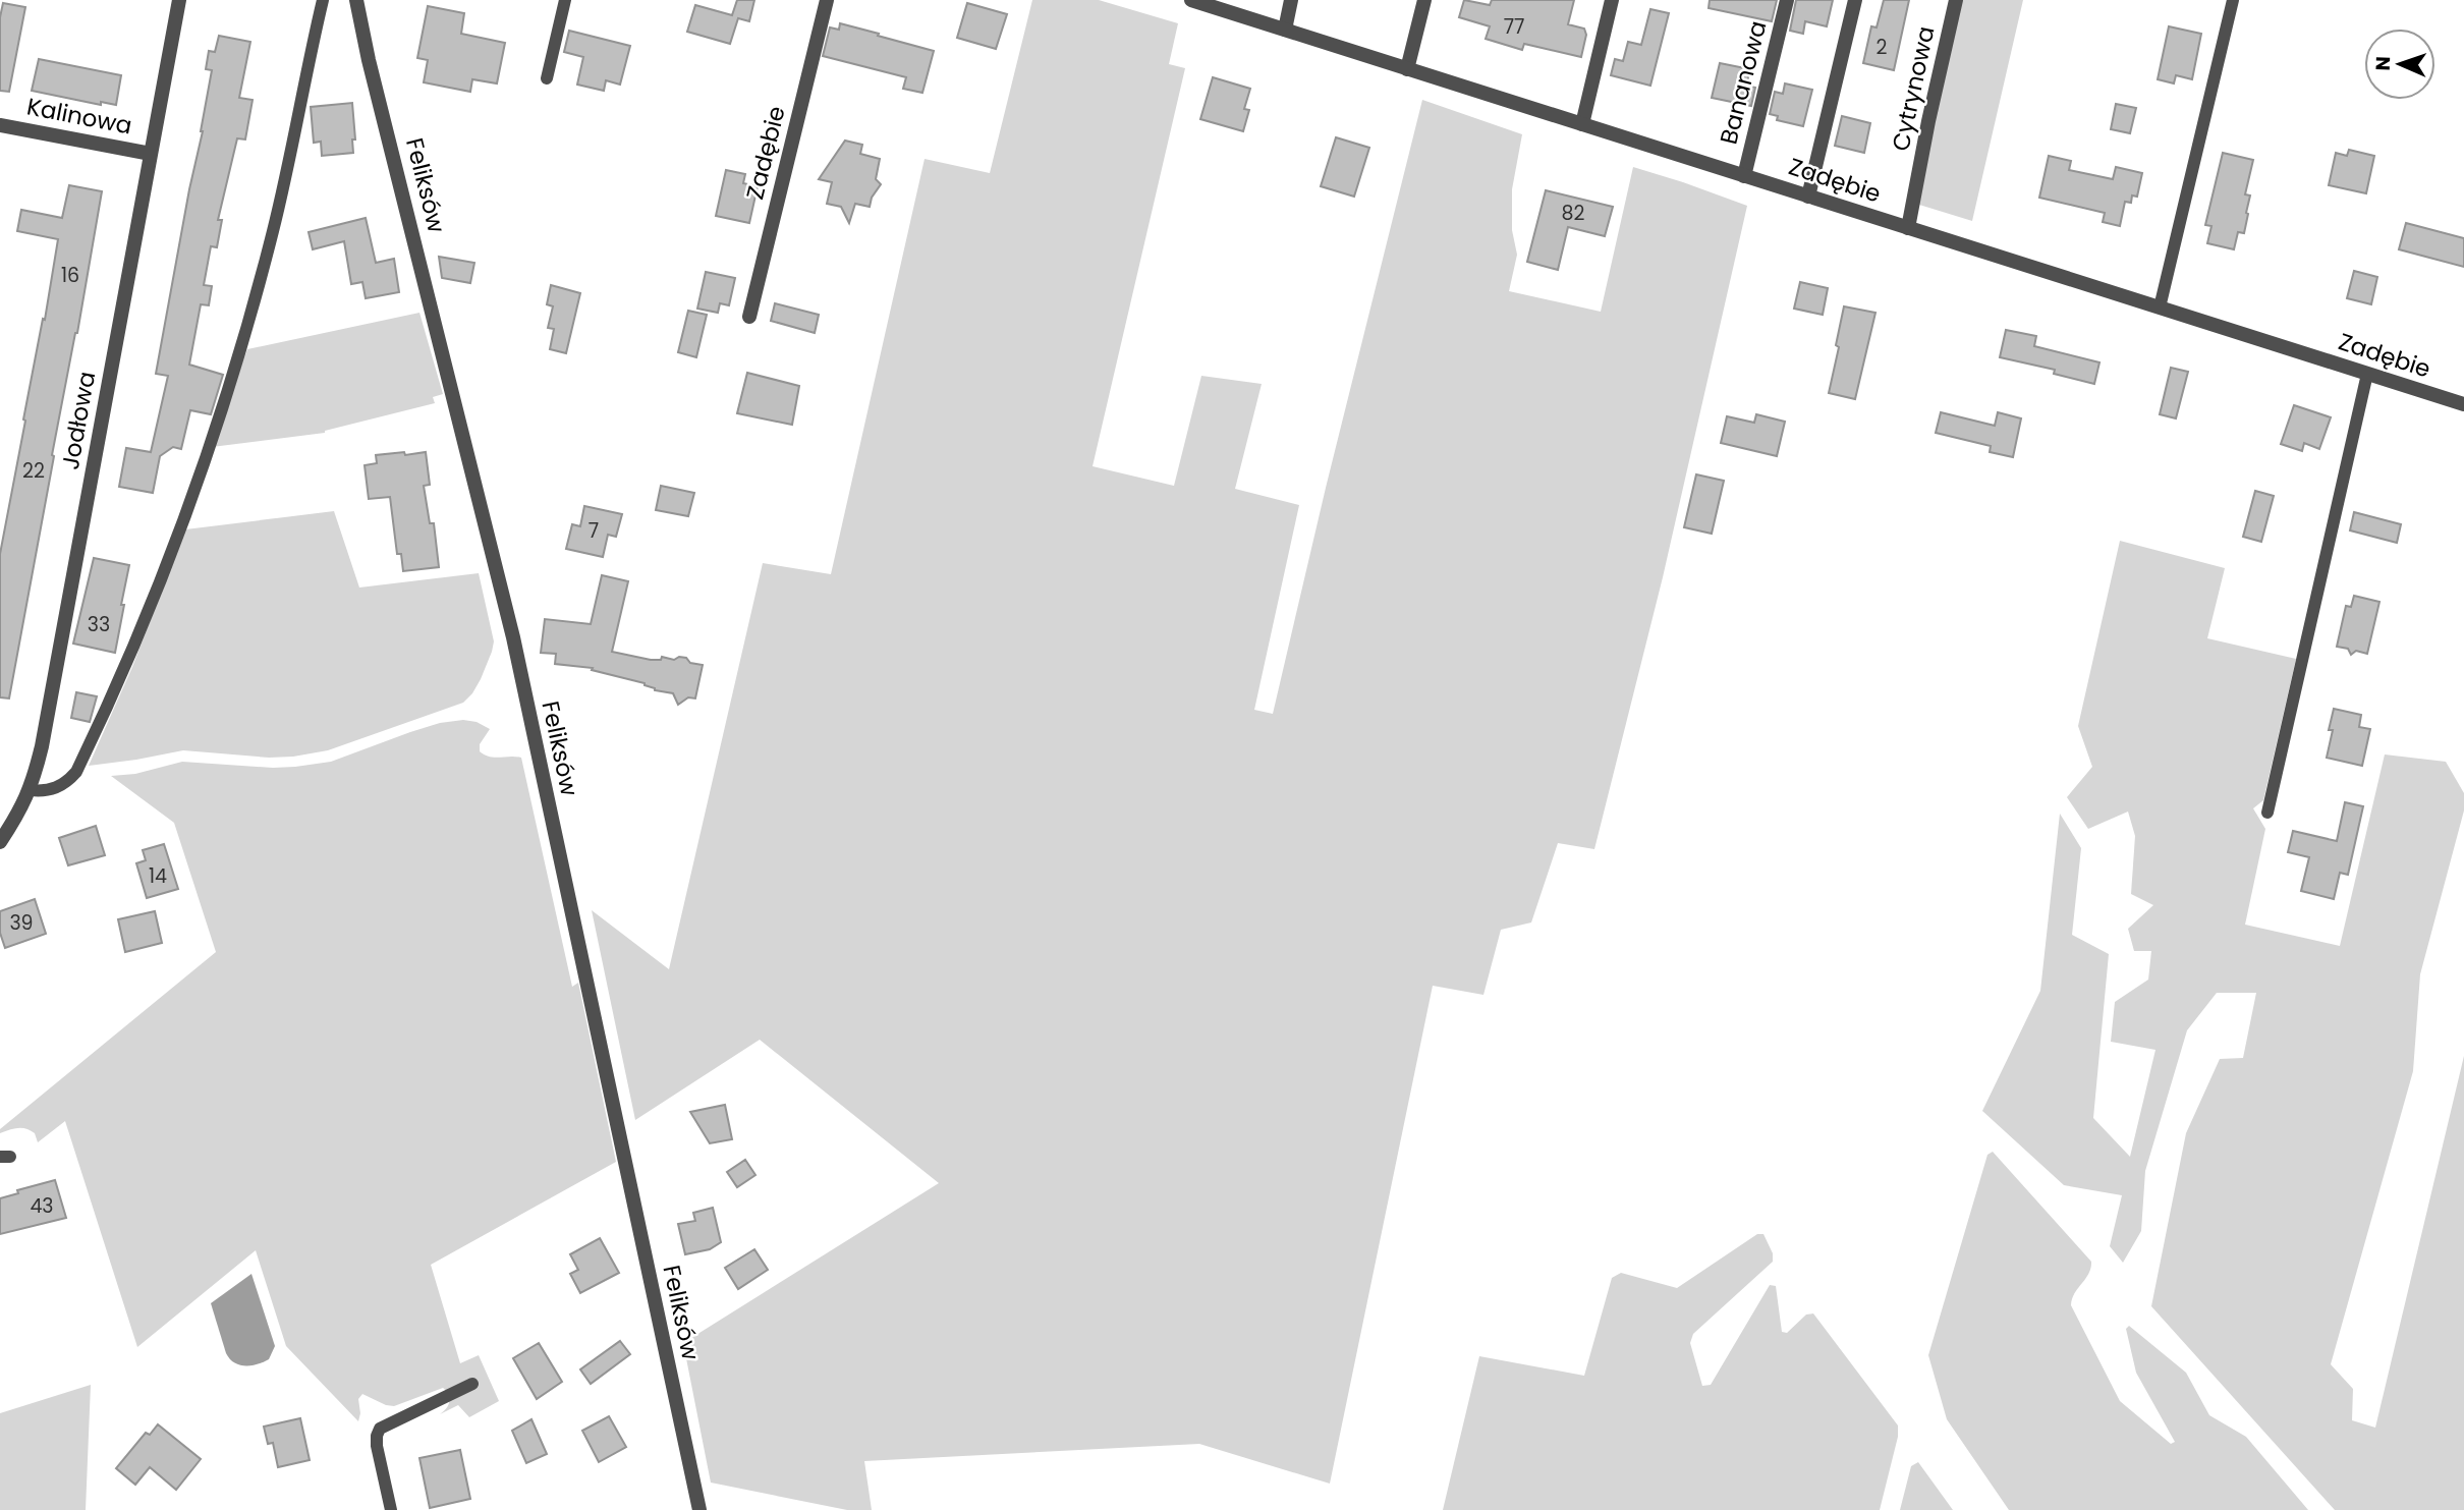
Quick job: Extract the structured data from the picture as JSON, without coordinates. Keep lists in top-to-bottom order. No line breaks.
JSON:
{"streets":{"street":["Bananowa","Cytrynowa","Kalinowa","Zadębie","Feliksów","Jodłowa"]},"crossings":[["Bananowa","Zadębie"],["Cytrynowa","Zadębie"],["Kalinowa","Jodłowa"]],"house_numbers":["77","2","82","16","22","7","33","14","39","43"],"north":"left"}
